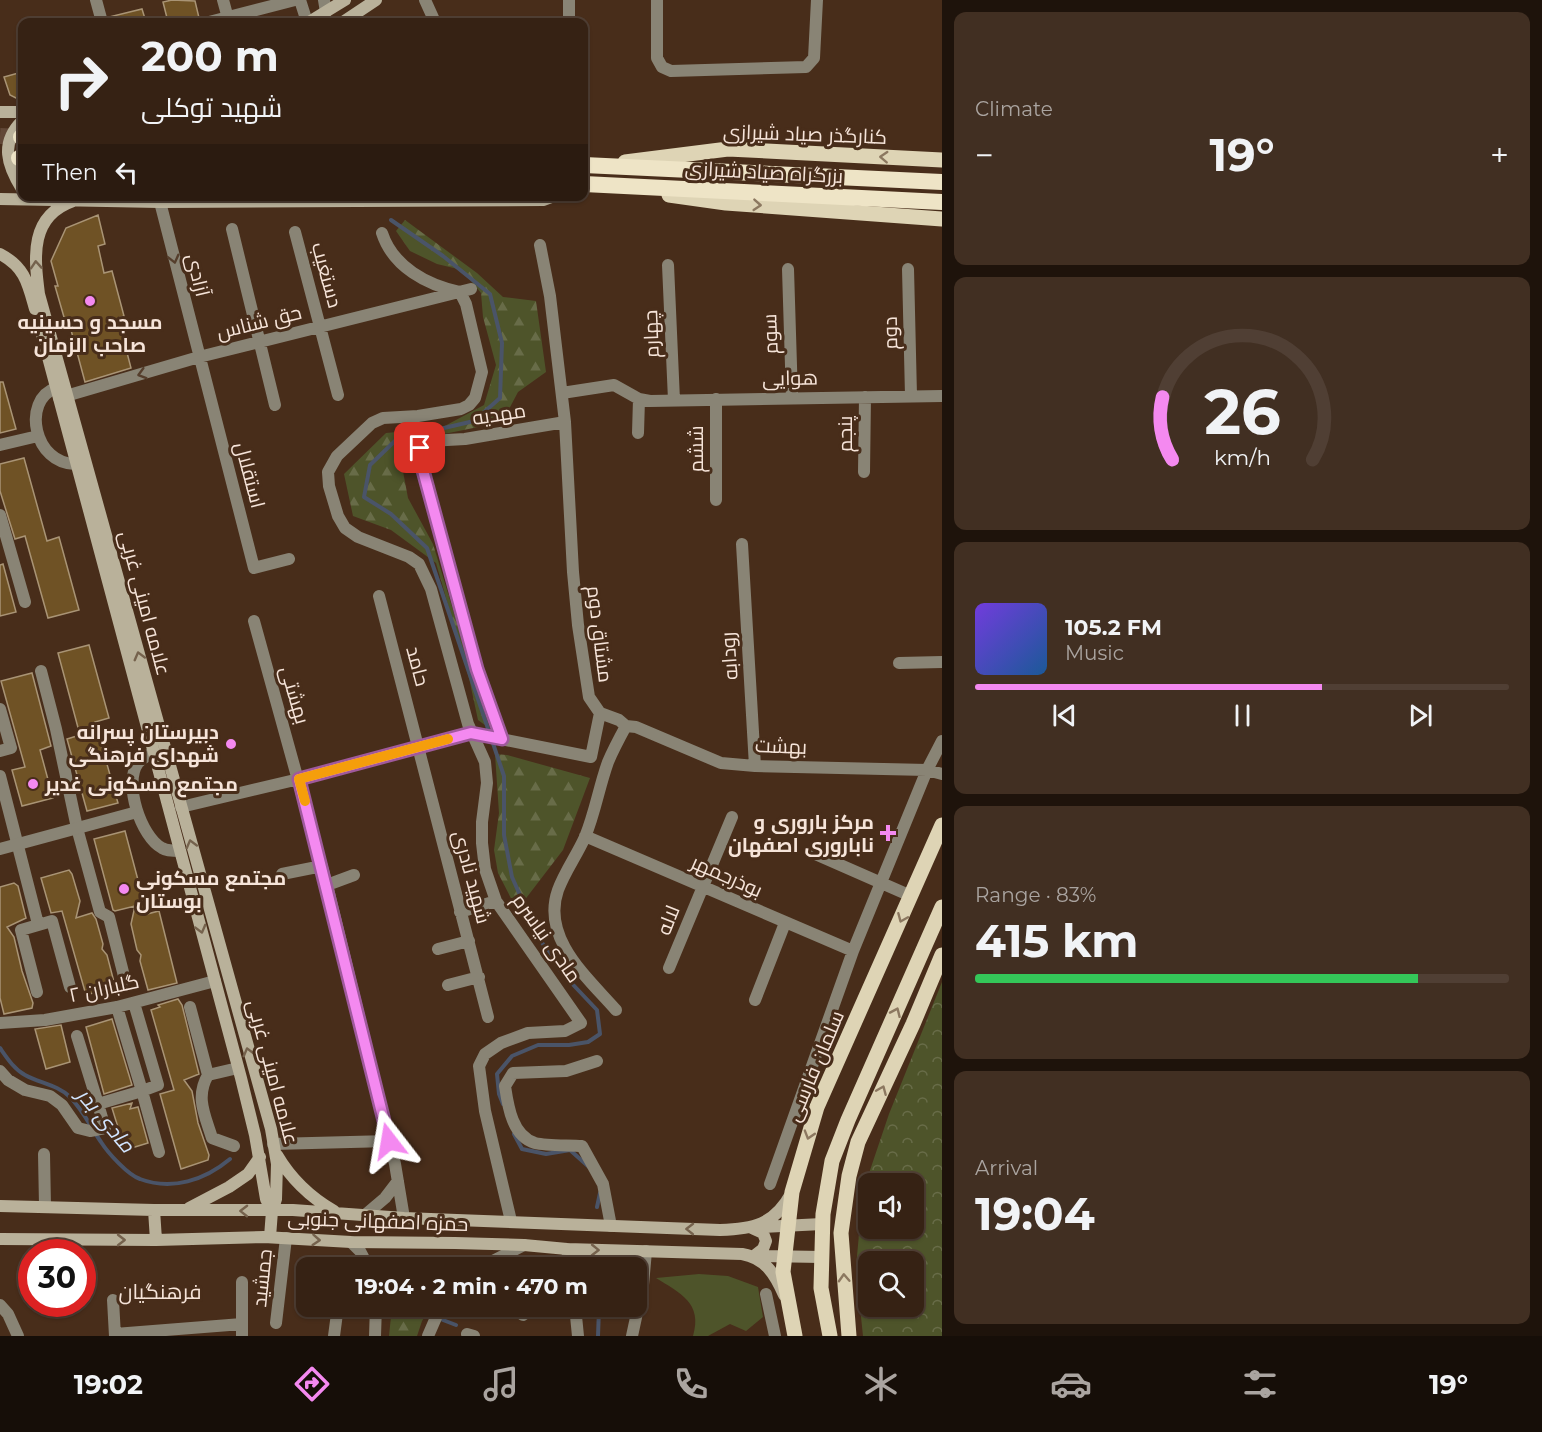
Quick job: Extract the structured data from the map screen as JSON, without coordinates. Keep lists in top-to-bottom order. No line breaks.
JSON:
{"streets":{"highway":["بزرگراه صیاد شیرازی"],"main road":["کنارگذر صیاد شیرازی","علامه امینی غربی","سلمان فارسی","حمزه اصفهانی جنوبی"],"street":["آزادی","دستغیب","حق شناس","دوم","چهارم","سوم","هوایی","مهدیه","پنجم","ششم","استقلال","مشتاق دوم","رودابه","حامد","بهشتی","بهشت","بوذرجمهر","شهید نادری","لاله","مادی نیاسرم","گلباران ۲","جمشید"]},"crossings":[["آزادی","حق شناس"],["آزادی","استقلال"],["دستغیب","حق شناس"],["حق شناس","استقلال"],["حق شناس","علامه امینی غربی"],["حق شناس","مادی نیاسرم"],["دوم","هوایی"],["چهارم","هوایی"],["سوم","هوایی"],["هوایی","پنجم"],["هوایی","ششم"],["هوایی","مشتاق دوم"],["مهدیه","مشتاق دوم"],["علامه امینی غربی","گلباران ۲"],["علامه امینی غربی","حمزه اصفهانی جنوبی"],["رودابه","بهشت"],["حامد","شهید نادری"],["بهشتی","حمزه اصفهانی جنوبی"],["بهشت","سلمان فارسی"],["بوذرجمهر","لاله"],["بوذرجمهر","سلمان فارسی"],["مادی نیاسرم","حمزه اصفهانی جنوبی"],["سلمان فارسی","حمزه اصفهانی جنوبی"],["حمزه اصفهانی جنوبی","جمشید"]],"districts":["فرهنگیان"],"water":["مادی بدر"],"places":{"other":["مسجد و حسینیه صاحب الزمان","دبیرستان پسرانه شهدای فرهنگی","مجتمع مسکونی غدیر","مجتمع مسکونی بوستان"],"health":["مرکز باروری و ناباروری اصفهان"]},"page":{"tile":["Climate",["Range · 83%","415 km"],["Arrival","19:04"]],"turn":["200 m","شهید توکلی"],"heat":["−","19°","+"],"then":"Then","song":["105.2 FM","Music"],"limit":"30","trip":"19:04 · 2 min · 470 m","tabs":["19:02","19°"],"gauge":["26","km/h"]}}
